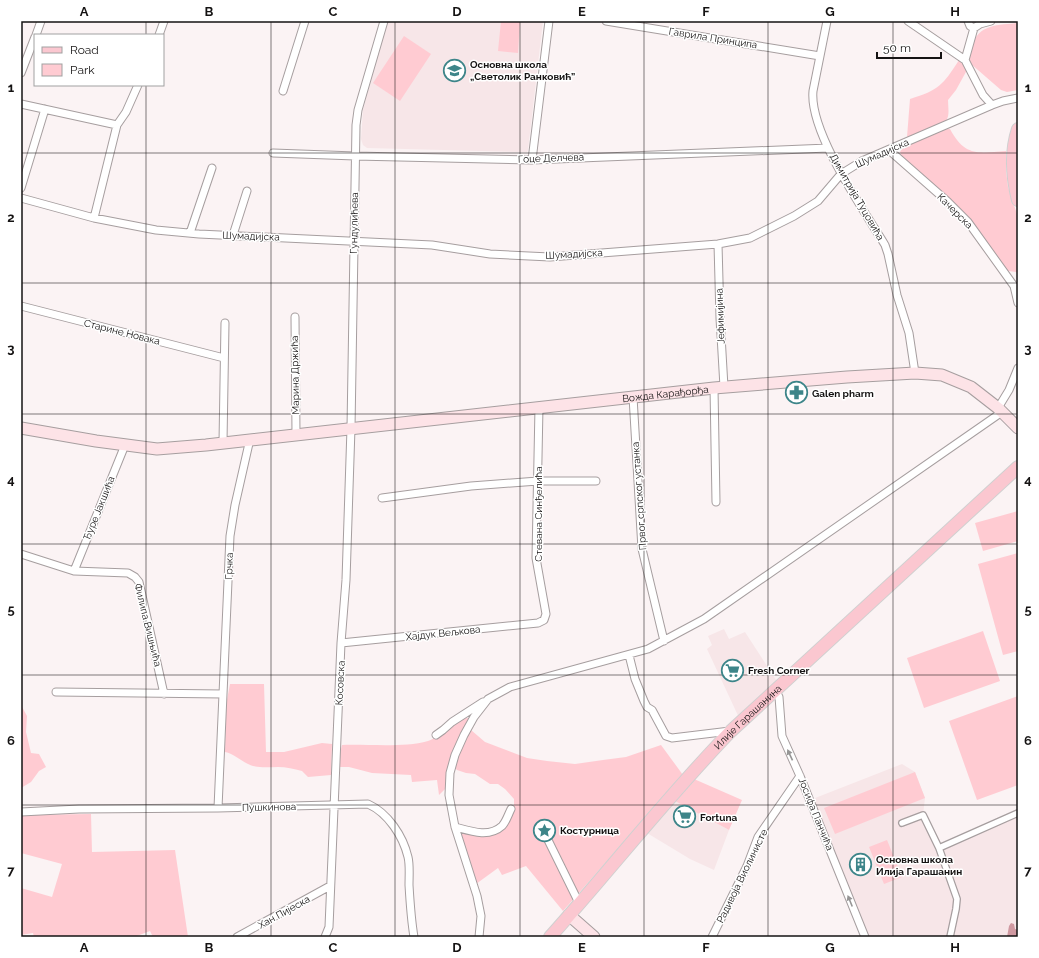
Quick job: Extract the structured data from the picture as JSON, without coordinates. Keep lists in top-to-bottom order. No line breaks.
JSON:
{"streets":{"main road":["Вожда Карађорђа","Илије Гарашанина"],"street":["Гаврила Принципа","Шумадијска","Гоце Делчева","Димитрија Туцовића","Качерска","Гундулићева","Јефимијина","Старине Новака","Марина Држића","Првог српског устанка","Ђуре Јакшића","Стевана Синђелића","Грчка","Филипа Вишњића","Хајдук Вељкова","Косовска","Пушкинова","Јосифа Панчића","Радивоја Виолинисте","Хан Пијеска"]},"crossings":[["Гаврила Принципа","Димитрија Туцовића"],["Шумадијска","Димитрија Туцовића"],["Шумадијска","Качерска"],["Шумадијска","Гундулићева"],["Шумадијска","Јефимијина"],["Гоце Делчева","Димитрија Туцовића"],["Гоце Делчева","Гундулићева"],["Димитрија Туцовића","Вожда Карађорђа"],["Гундулићева","Вожда Карађорђа"],["Гундулићева","Косовска"],["Јефимијина","Вожда Карађорђа"],["Марина Држића","Вожда Карађорђа"],["Вожда Карађорђа","Првог српског устанка"],["Вожда Карађорђа","Ђуре Јакшића"],["Вожда Карађорђа","Стевана Синђелића"],["Вожда Карађорђа","Грчка"],["Вожда Карађорђа","Косовска"],["Ђуре Јакшића","Филипа Вишњића"],["Стевана Синђелића","Хајдук Вељкова"],["Грчка","Пушкинова"],["Хајдук Вељкова","Косовска"],["Косовска","Пушкинова"],["Косовска","Хан Пијеска"],["Илије Гарашанина","Јосифа Панчића"],["Јосифа Панчића","Радивоја Виолинисте"]],"one_way":["Јосифа Панчића"],"places":{"school or university":["Основна школа „Светолик Ранковић”"],"pharmacy":["Galen pharm"],"supermarket":["Fresh Corner","Fortuna"],"place":["Костурница"],"building":["Основна школа Илија Гарашанин"]},"legend":["Road","Park"],"scale_bar":"50 m","grid":{"columns":["A","B","C","D","E","F","G","H"],"rows":["1","2","3","4","5","6","7"]}}
